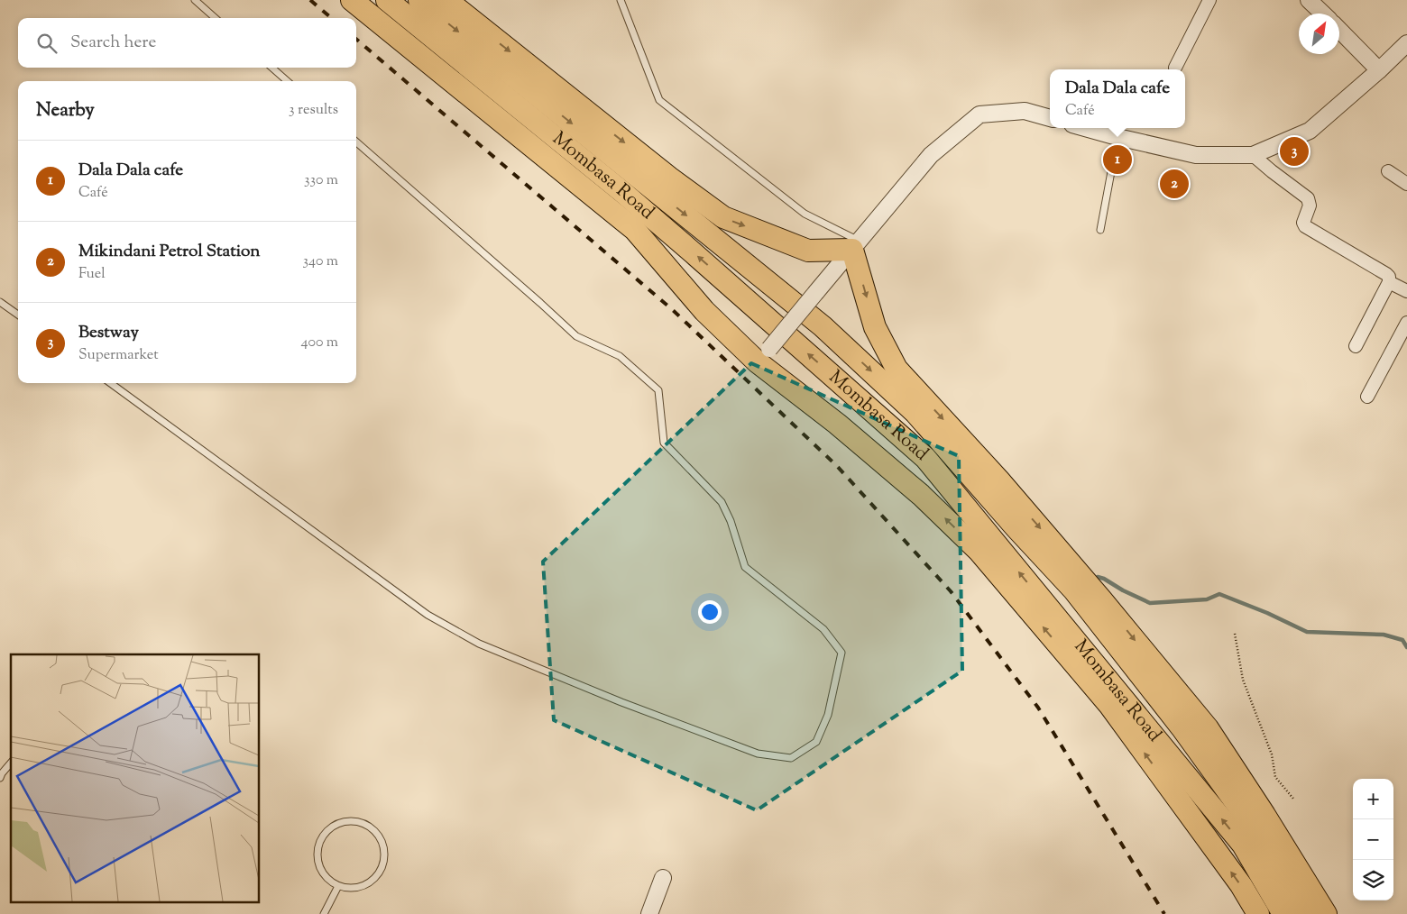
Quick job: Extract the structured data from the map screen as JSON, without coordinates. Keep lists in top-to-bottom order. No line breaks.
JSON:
{"streets":{"highway":["Mombasa Road"]},"north":"top right","page":{"search":"Search here","popup":["Dala Dala cafe","Café"],"heading":["Nearby","3 results"],"pins":["3","1","2"],"list":[{"mark":"1","name":"Dala Dala cafe","note":"Café","value":"330 m"},{"mark":"2","name":"Mikindani Petrol Station","note":"Fuel","value":"340 m"},{"mark":"3","name":"Bestway","note":"Supermarket","value":"400 m"}],"map_buttons":["+","−"]}}
